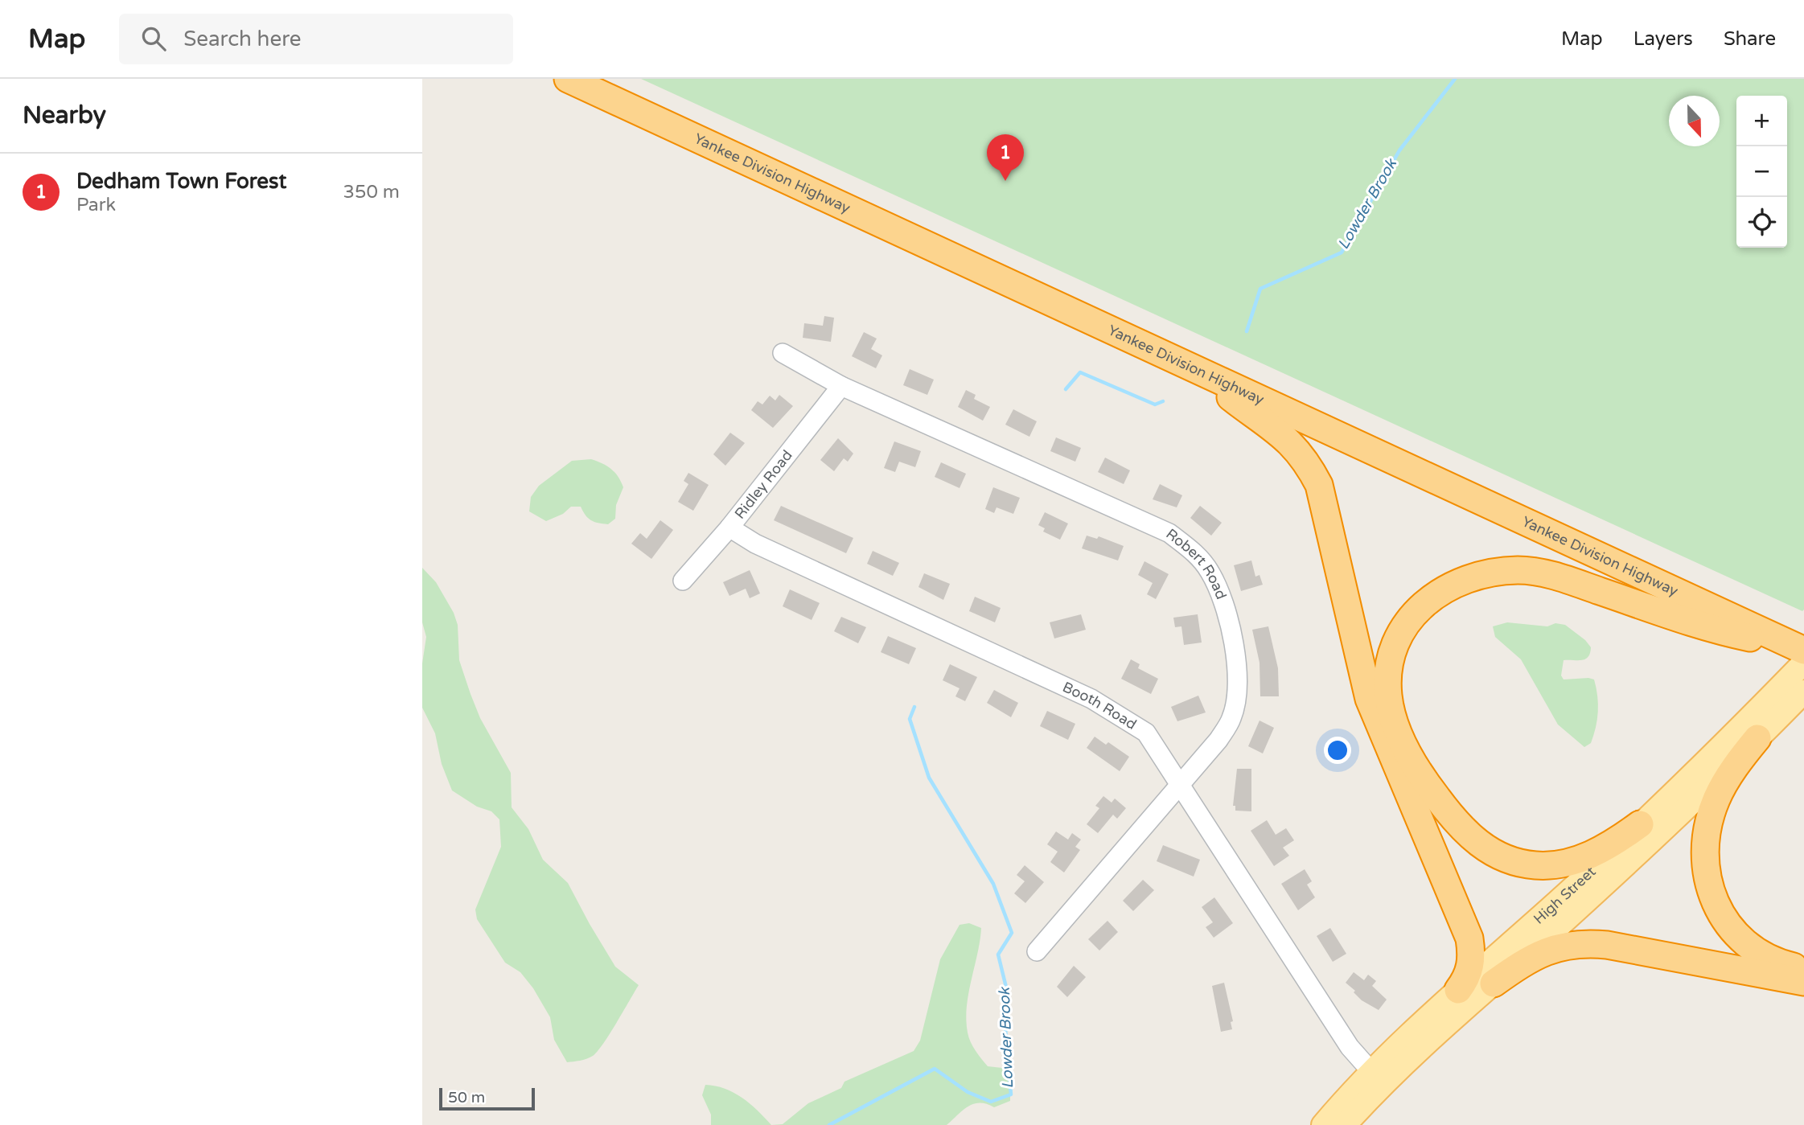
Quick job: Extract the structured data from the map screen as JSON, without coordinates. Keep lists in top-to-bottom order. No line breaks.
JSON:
{"streets":{"highway":["Yankee Division Highway"],"main road":["High Street"],"street":["Ridley Road","Robert Road","Booth Road"]},"crossings":[["Yankee Division Highway","High Street"],["Ridley Road","Robert Road"],["Ridley Road","Booth Road"],["Robert Road","Booth Road"],["Booth Road","High Street"]],"water":["Lowder Brook"],"scale_bar":"50 m","north":"bottom","page":{"header":"Map","search":"Search here","nav":["Map","Layers","Share"],"heading":"Nearby","map_buttons":["+","−"],"pins":"1","list":[{"mark":"1","name":"Dedham Town Forest","note":"Park","value":"350 m"}],"scale":"50 m"}}
